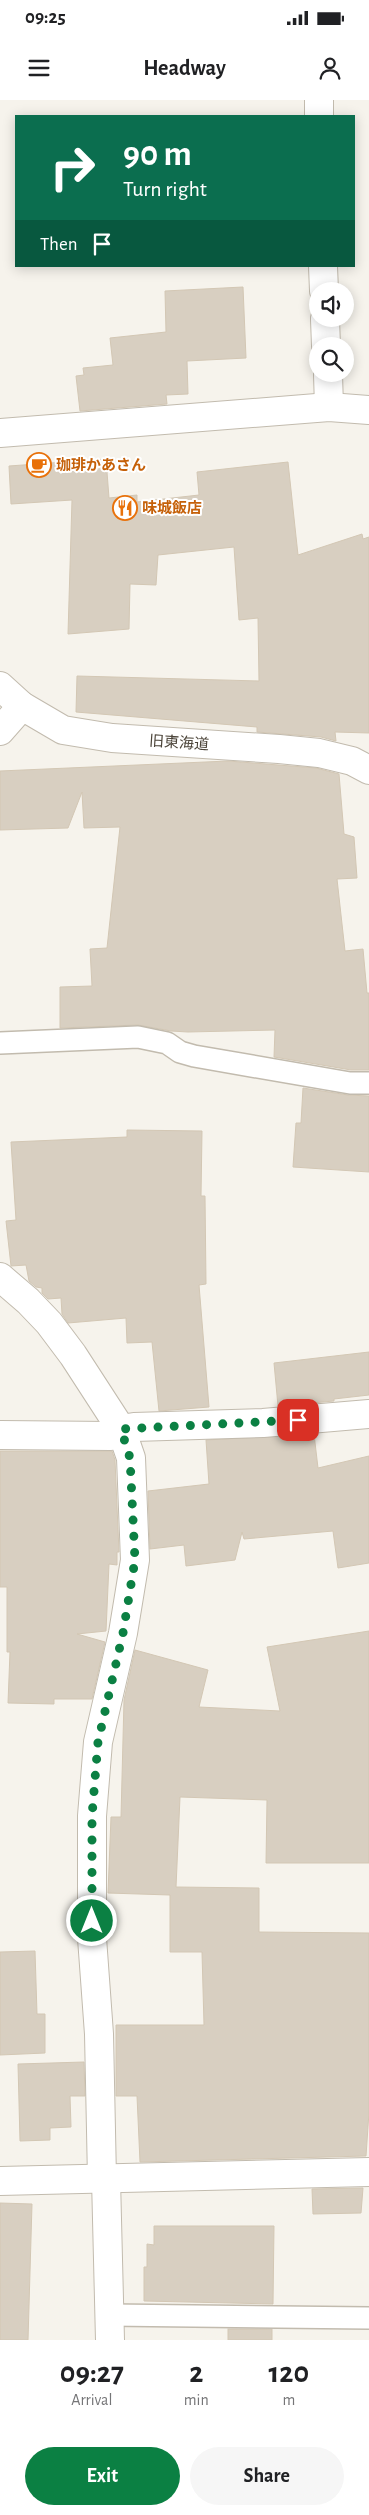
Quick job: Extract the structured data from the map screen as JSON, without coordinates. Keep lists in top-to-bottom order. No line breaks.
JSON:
{"streets":{"street":["旧東海道"]},"places":{"cafe":["珈琲かあさん"],"restaurant":["味城飯店"]},"page":{"status":"09:25","header":"Headway","turn":["90 m","Turn right"],"then":"Then","eta":["09:27","Arrival","2","min","120","m"],"buttons":["Exit","Share"]}}
